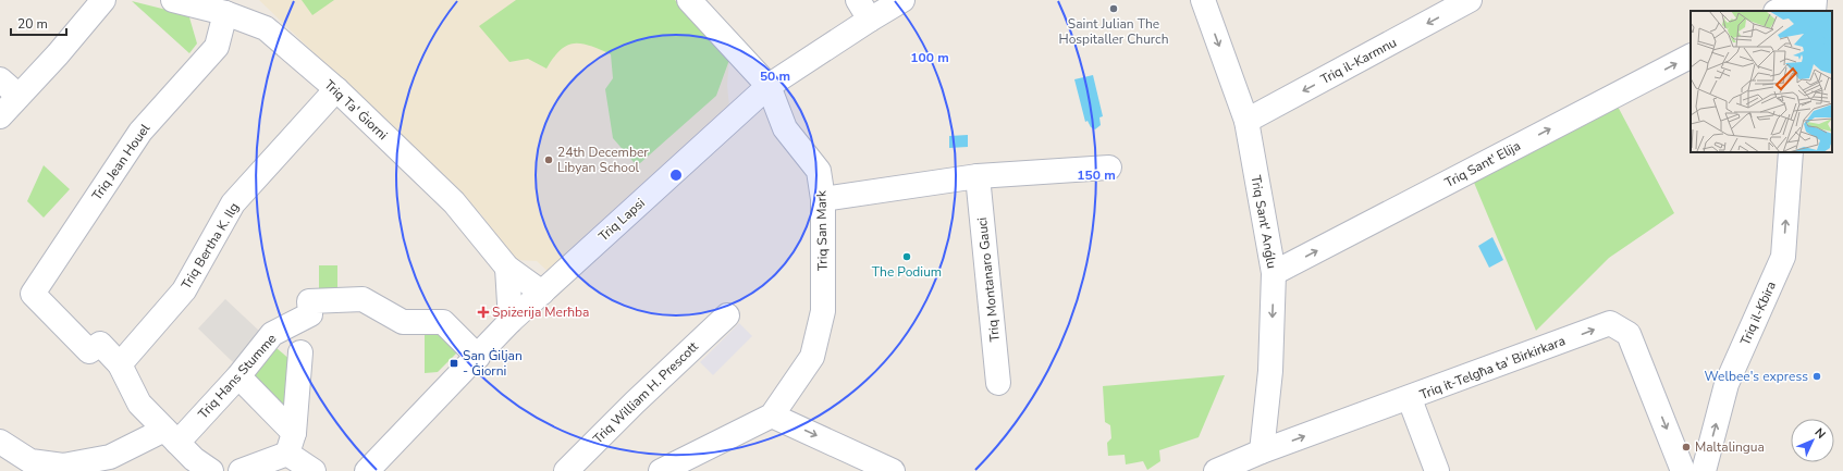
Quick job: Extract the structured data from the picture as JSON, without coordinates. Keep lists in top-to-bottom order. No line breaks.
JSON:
{"streets":{"street":["Triq il-Karmnu","Triq Ta' Ġiorni","Triq Jean Houel","Triq Sant' Elija","Triq Lapsi","Triq Sant' Anǵlu","Triq San Mark","Triq Bertha K. Ilg","Triq Montanaro Gauci","Triq il-Kbira","Triq it-Telgħa ta' Birkirkara","Triq Hans Stumme","Triq William H. Prescott"]},"crossings":[["Triq il-Karmnu","Triq Sant' Anǵlu"],["Triq Ta' Ġiorni","Triq Jean Houel"],["Triq Ta' Ġiorni","Triq Lapsi"],["Triq Ta' Ġiorni","Triq Bertha K. Ilg"],["Triq Jean Houel","Triq Bertha K. Ilg"],["Triq Sant' Elija","Triq Sant' Anǵlu"],["Triq Lapsi","Triq San Mark"],["Triq Lapsi","Triq Hans Stumme"],["Triq Sant' Anǵlu","Triq it-Telgħa ta' Birkirkara"]],"one_way":["Triq il-Karmnu","Triq Sant' Elija","Triq Sant' Anǵlu","Triq il-Kbira"],"places":{"other":["Saint Julian The Hospitaller Church","24th December Libyan School","The Podium","Welbee's express","Maltalingua"],"health":["Spiżerija Merħba"],"transit":["San Ġiljan - Ġiorni"]},"scale_bar":"20 m","north":"top right","rings":["100 m","50 m","150 m"]}
